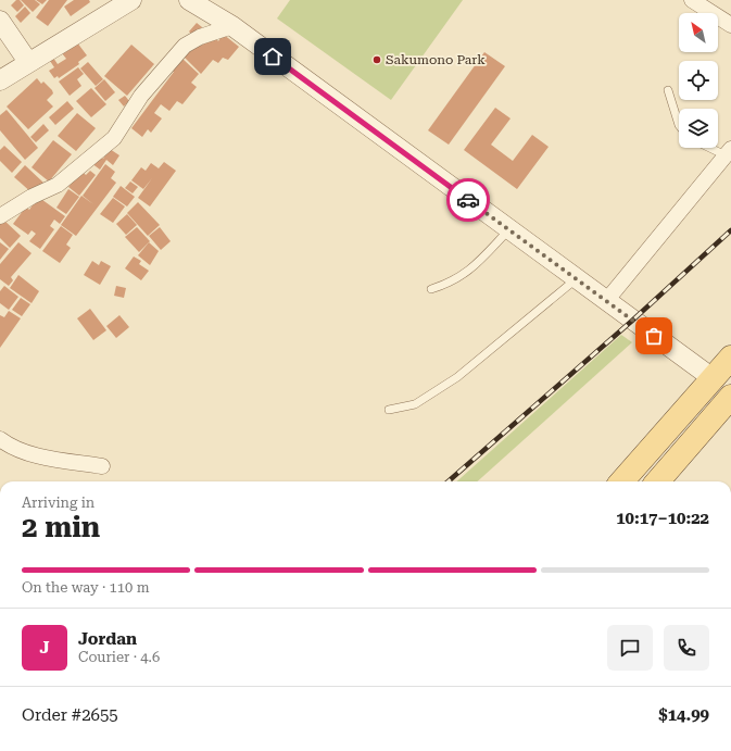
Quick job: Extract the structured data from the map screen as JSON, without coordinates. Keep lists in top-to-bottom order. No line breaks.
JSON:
{"places":["Sakumono Park"],"north":"top left","page":{"heading":["2 min","Arriving in","10:17–10:22"],"panel":["Jordan","Courier · 4.6","Order #2655","$14.99"],"bar":"On the way · 110 m","round":"J"}}
